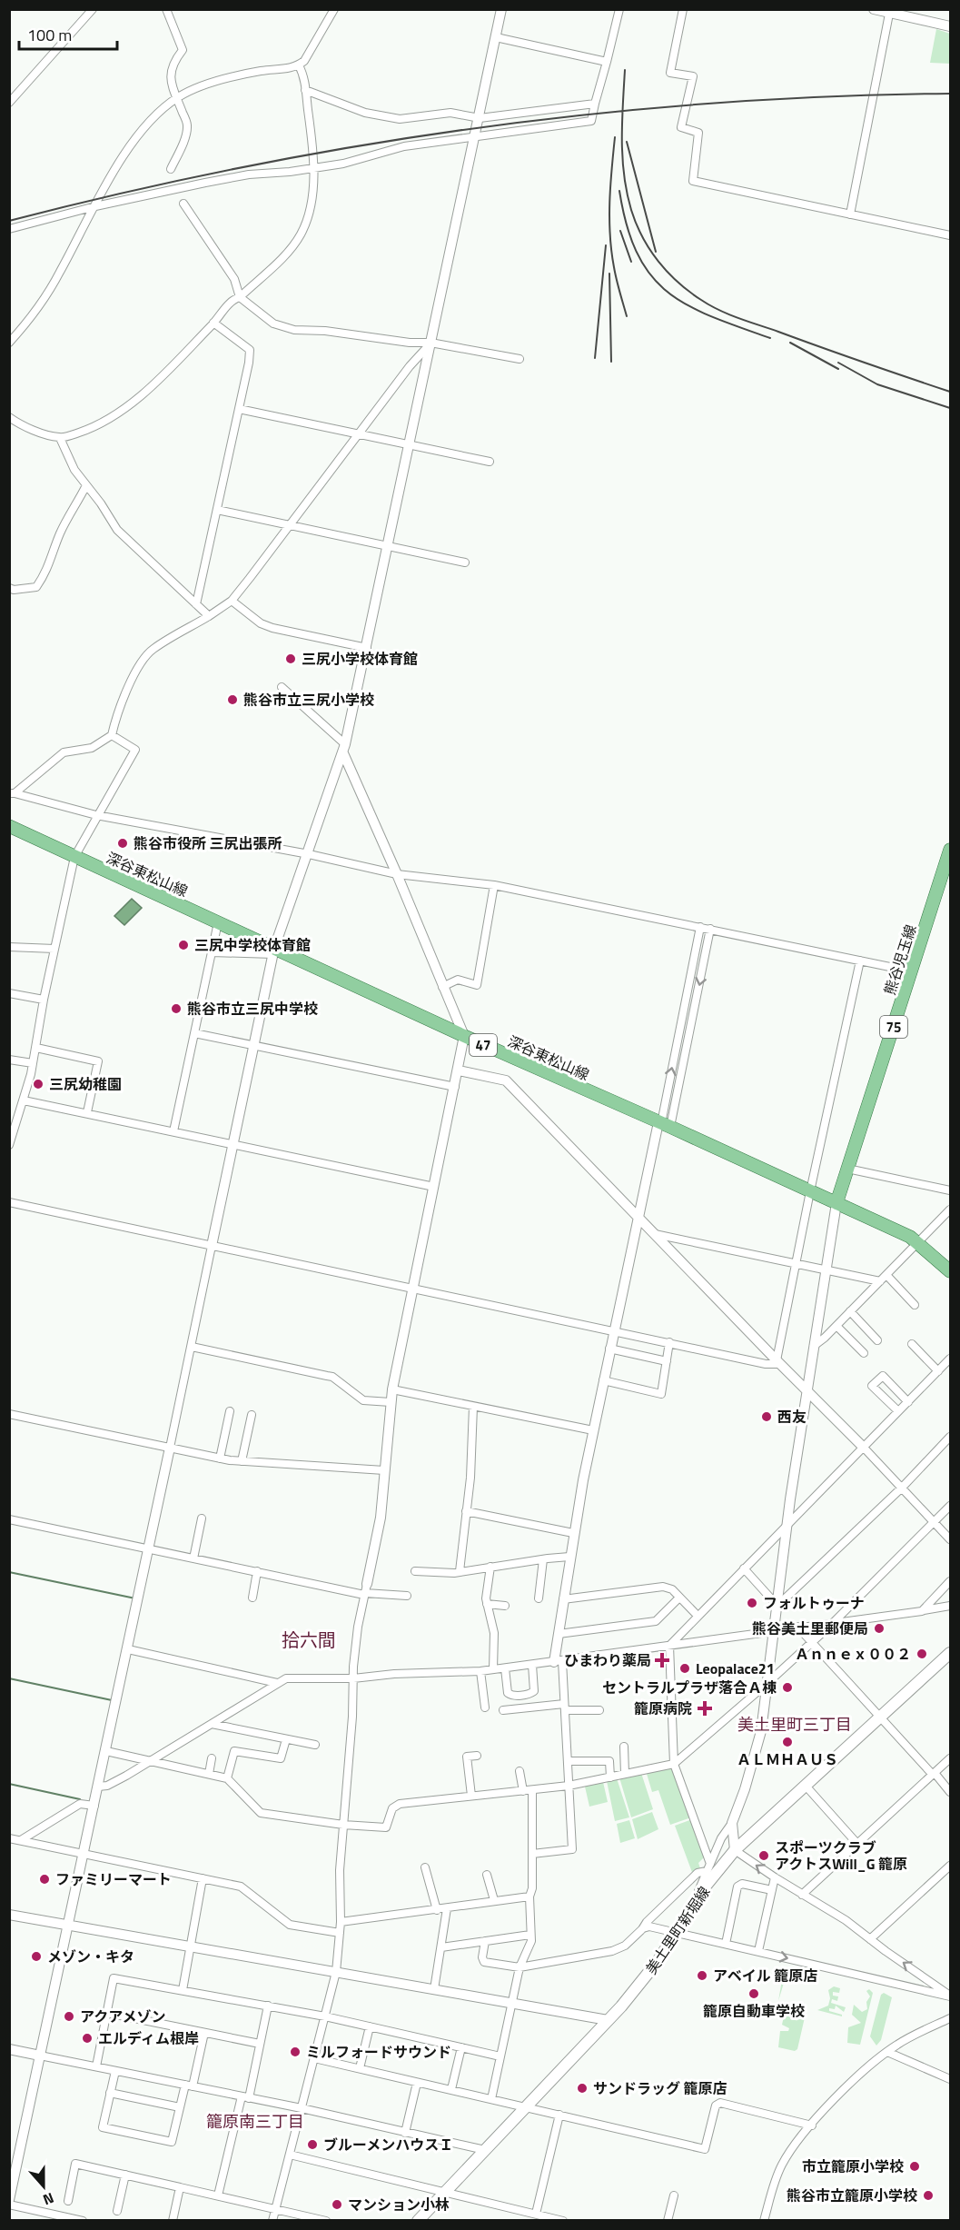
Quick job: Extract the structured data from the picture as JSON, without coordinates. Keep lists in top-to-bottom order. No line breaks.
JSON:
{"streets":{"main road":["深谷東松山線","熊谷児玉線","75","47","美土里町新堀線"]},"crossings":[["深谷東松山線","熊谷児玉線"]],"districts":["拾六間","美土里町三丁目","籠原南三丁目"],"places":{"other":["三尻小学校体育館","熊谷市立三尻小学校","熊谷市役所 三尻出張所","三尻中学校体育館","熊谷市立三尻中学校","三尻幼稚園","西友","フォルトゥーナ","熊谷美土里郵便局","Ａｎｎｅｘ００２","Leopalace21","セントラルプラザ落合Ａ棟","ＡＬＭＨＡＵＳ","スポーツクラブ アクトスWill_G 籠原","ファミリーマート","メゾン・キタ","アベイル 籠原店","籠原自動車学校","アクアメゾン","エルディム根岸","ミルフォードサウンド","サンドラッグ 籠原店","ブルーメンハウスＩ","市立籠原小学校","熊谷市立籠原小学校","マンション小林"],"health":["ひまわり薬局","籠原病院"]},"scale_bar":"100 m","north":"bottom"}
